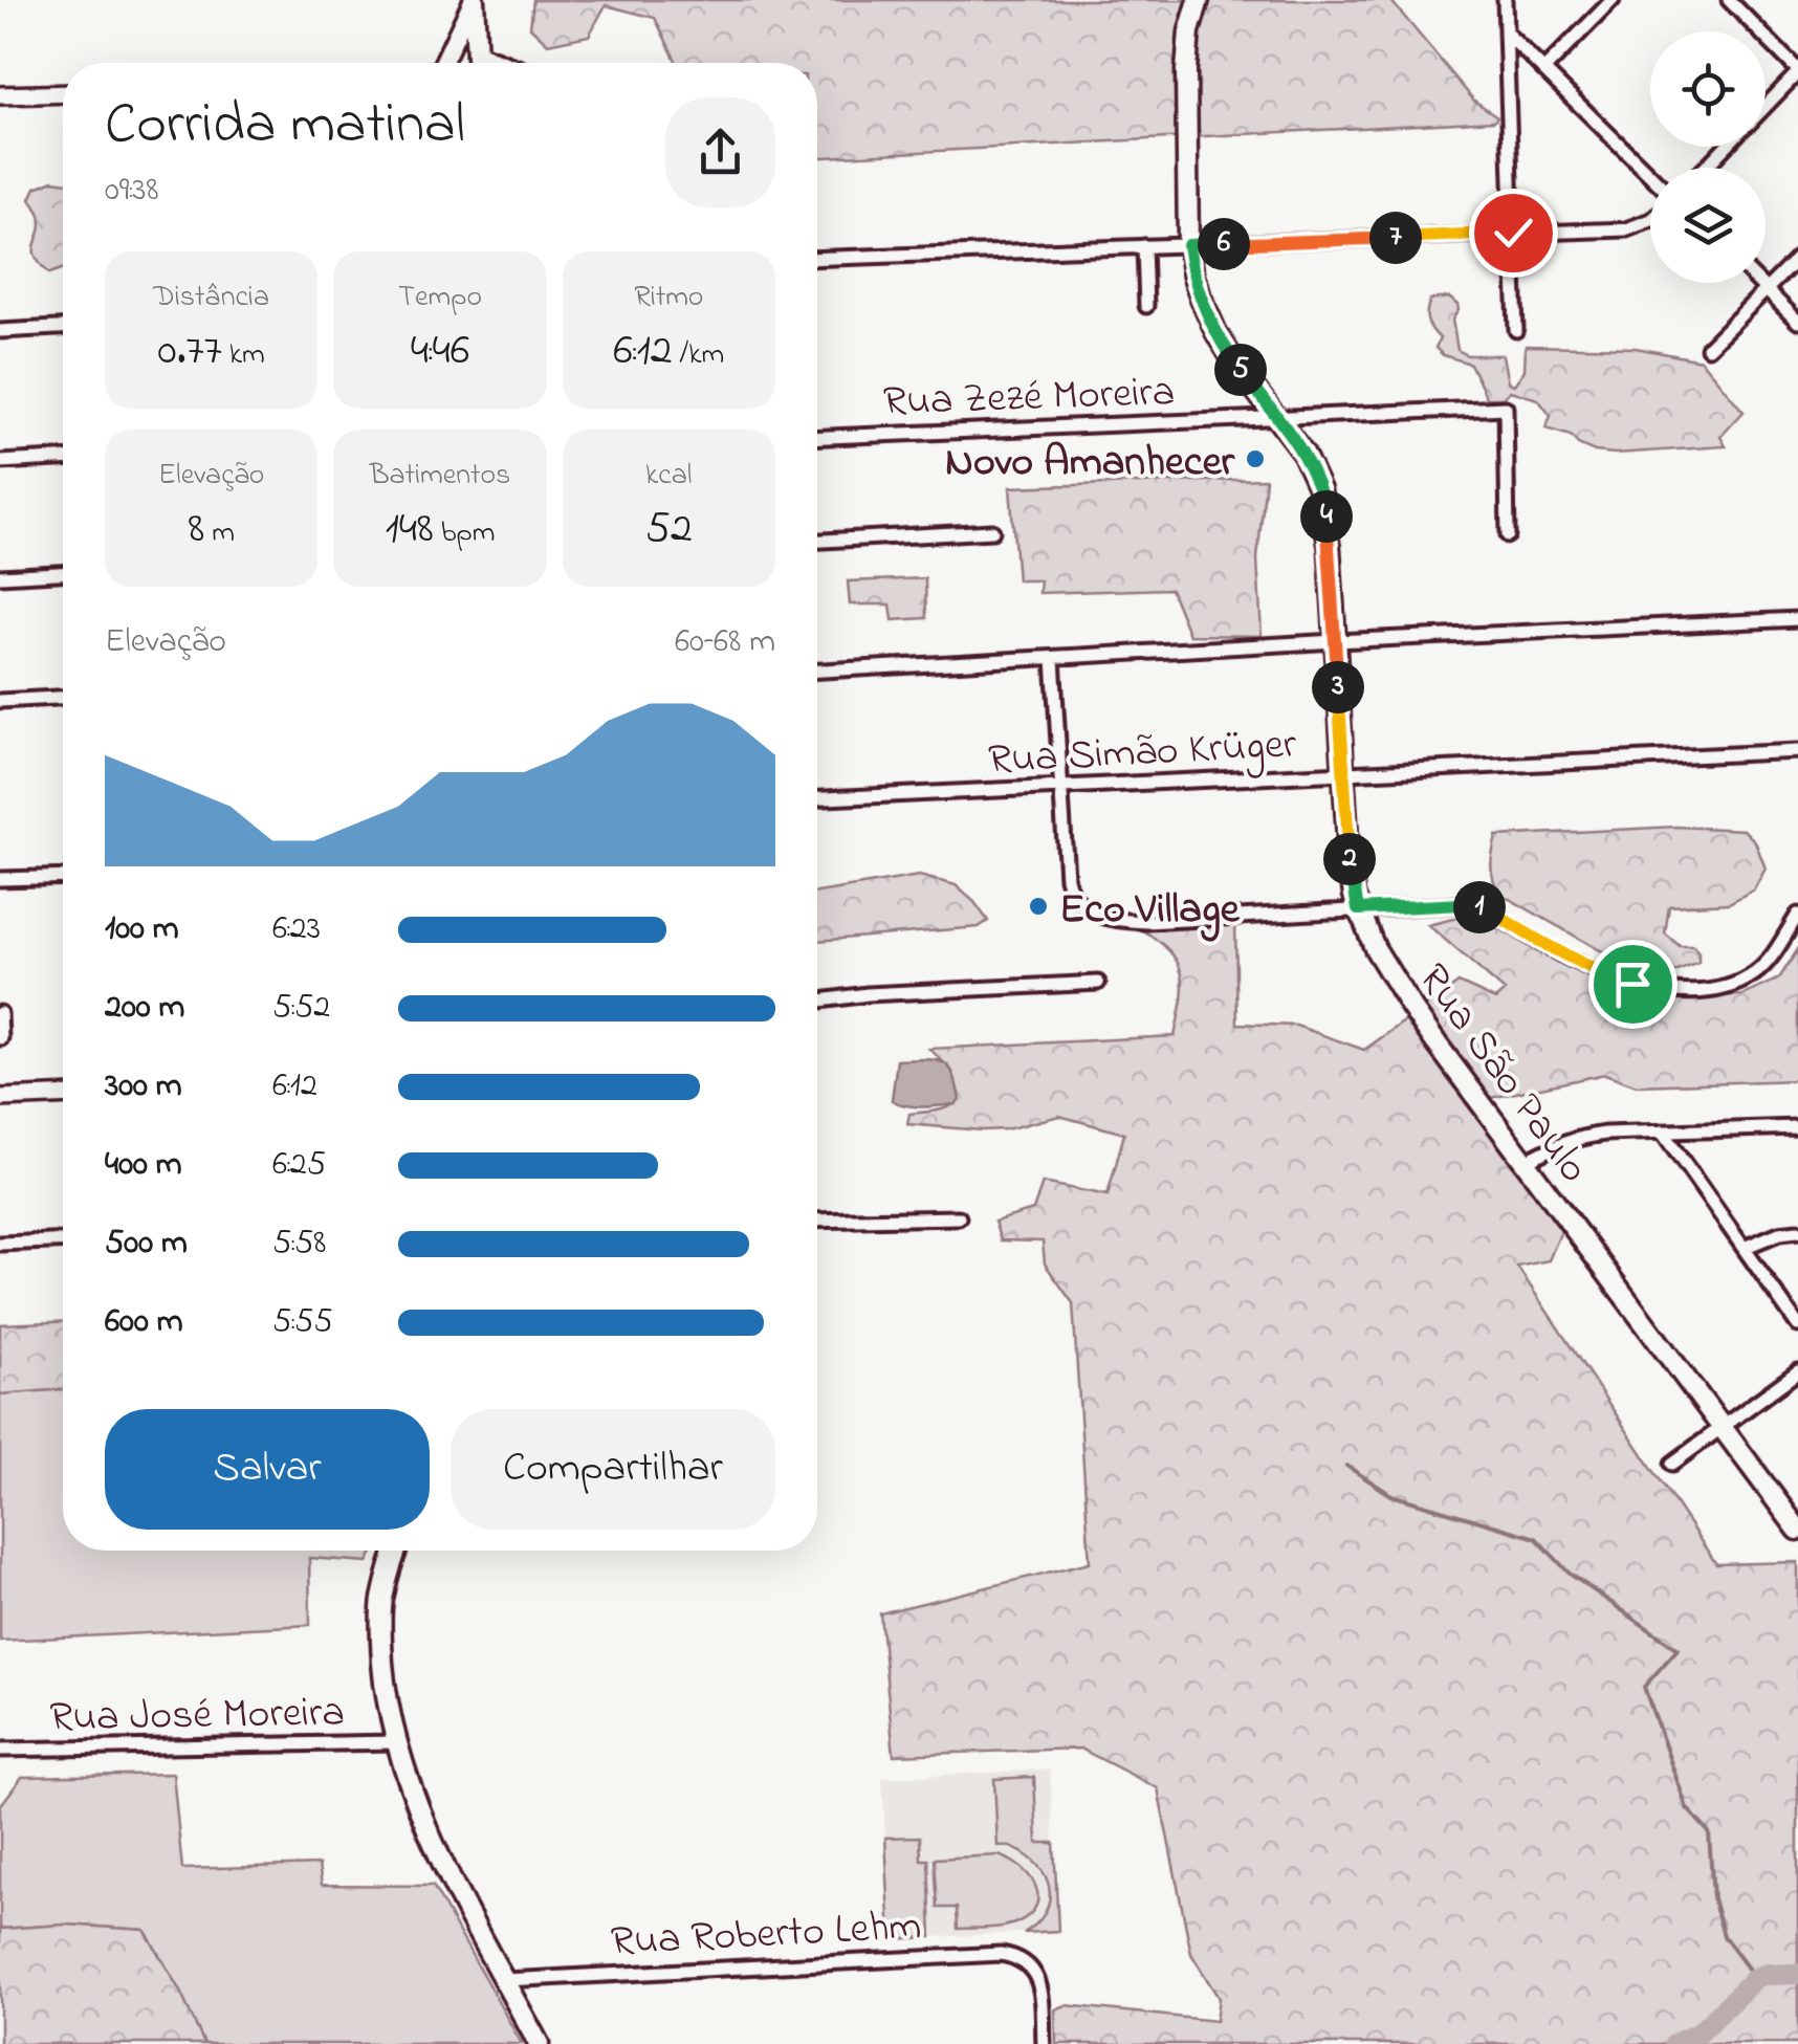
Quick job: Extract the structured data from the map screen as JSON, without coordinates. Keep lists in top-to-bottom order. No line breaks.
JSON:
{"streets":{"main road":["Rua São Paulo"],"street":["Rua Zezé Moreira","Rua Simão Krüger","Rua José Moreira","Rua Roberto Lehm"]},"crossings":[["Rua Zezé Moreira","Rua São Paulo"],["Rua Simão Krüger","Rua São Paulo"]],"places":["Novo Amanhecer","Eco Village"],"page":{"heading":["Corrida matinal","09:38"],"pins":["7","6","5","4","3","2","1"],"stats":[["Distância","0.77 km"],["Tempo","4:46"],["Ritmo","6:12 /km"],["Elevação","8 m"],["Batimentos","148 bpm"],["kcal","52"]],"chart":["Elevação","60–68 m"],"list":[{"name":"100 m","note":"6:23"},{"name":"200 m","note":"5:52"},{"name":"300 m","note":"6:12"},{"name":"400 m","note":"6:25"},{"name":"500 m","note":"5:58"},{"name":"600 m","note":"5:55"}],"buttons":["Salvar","Compartilhar"]}}
